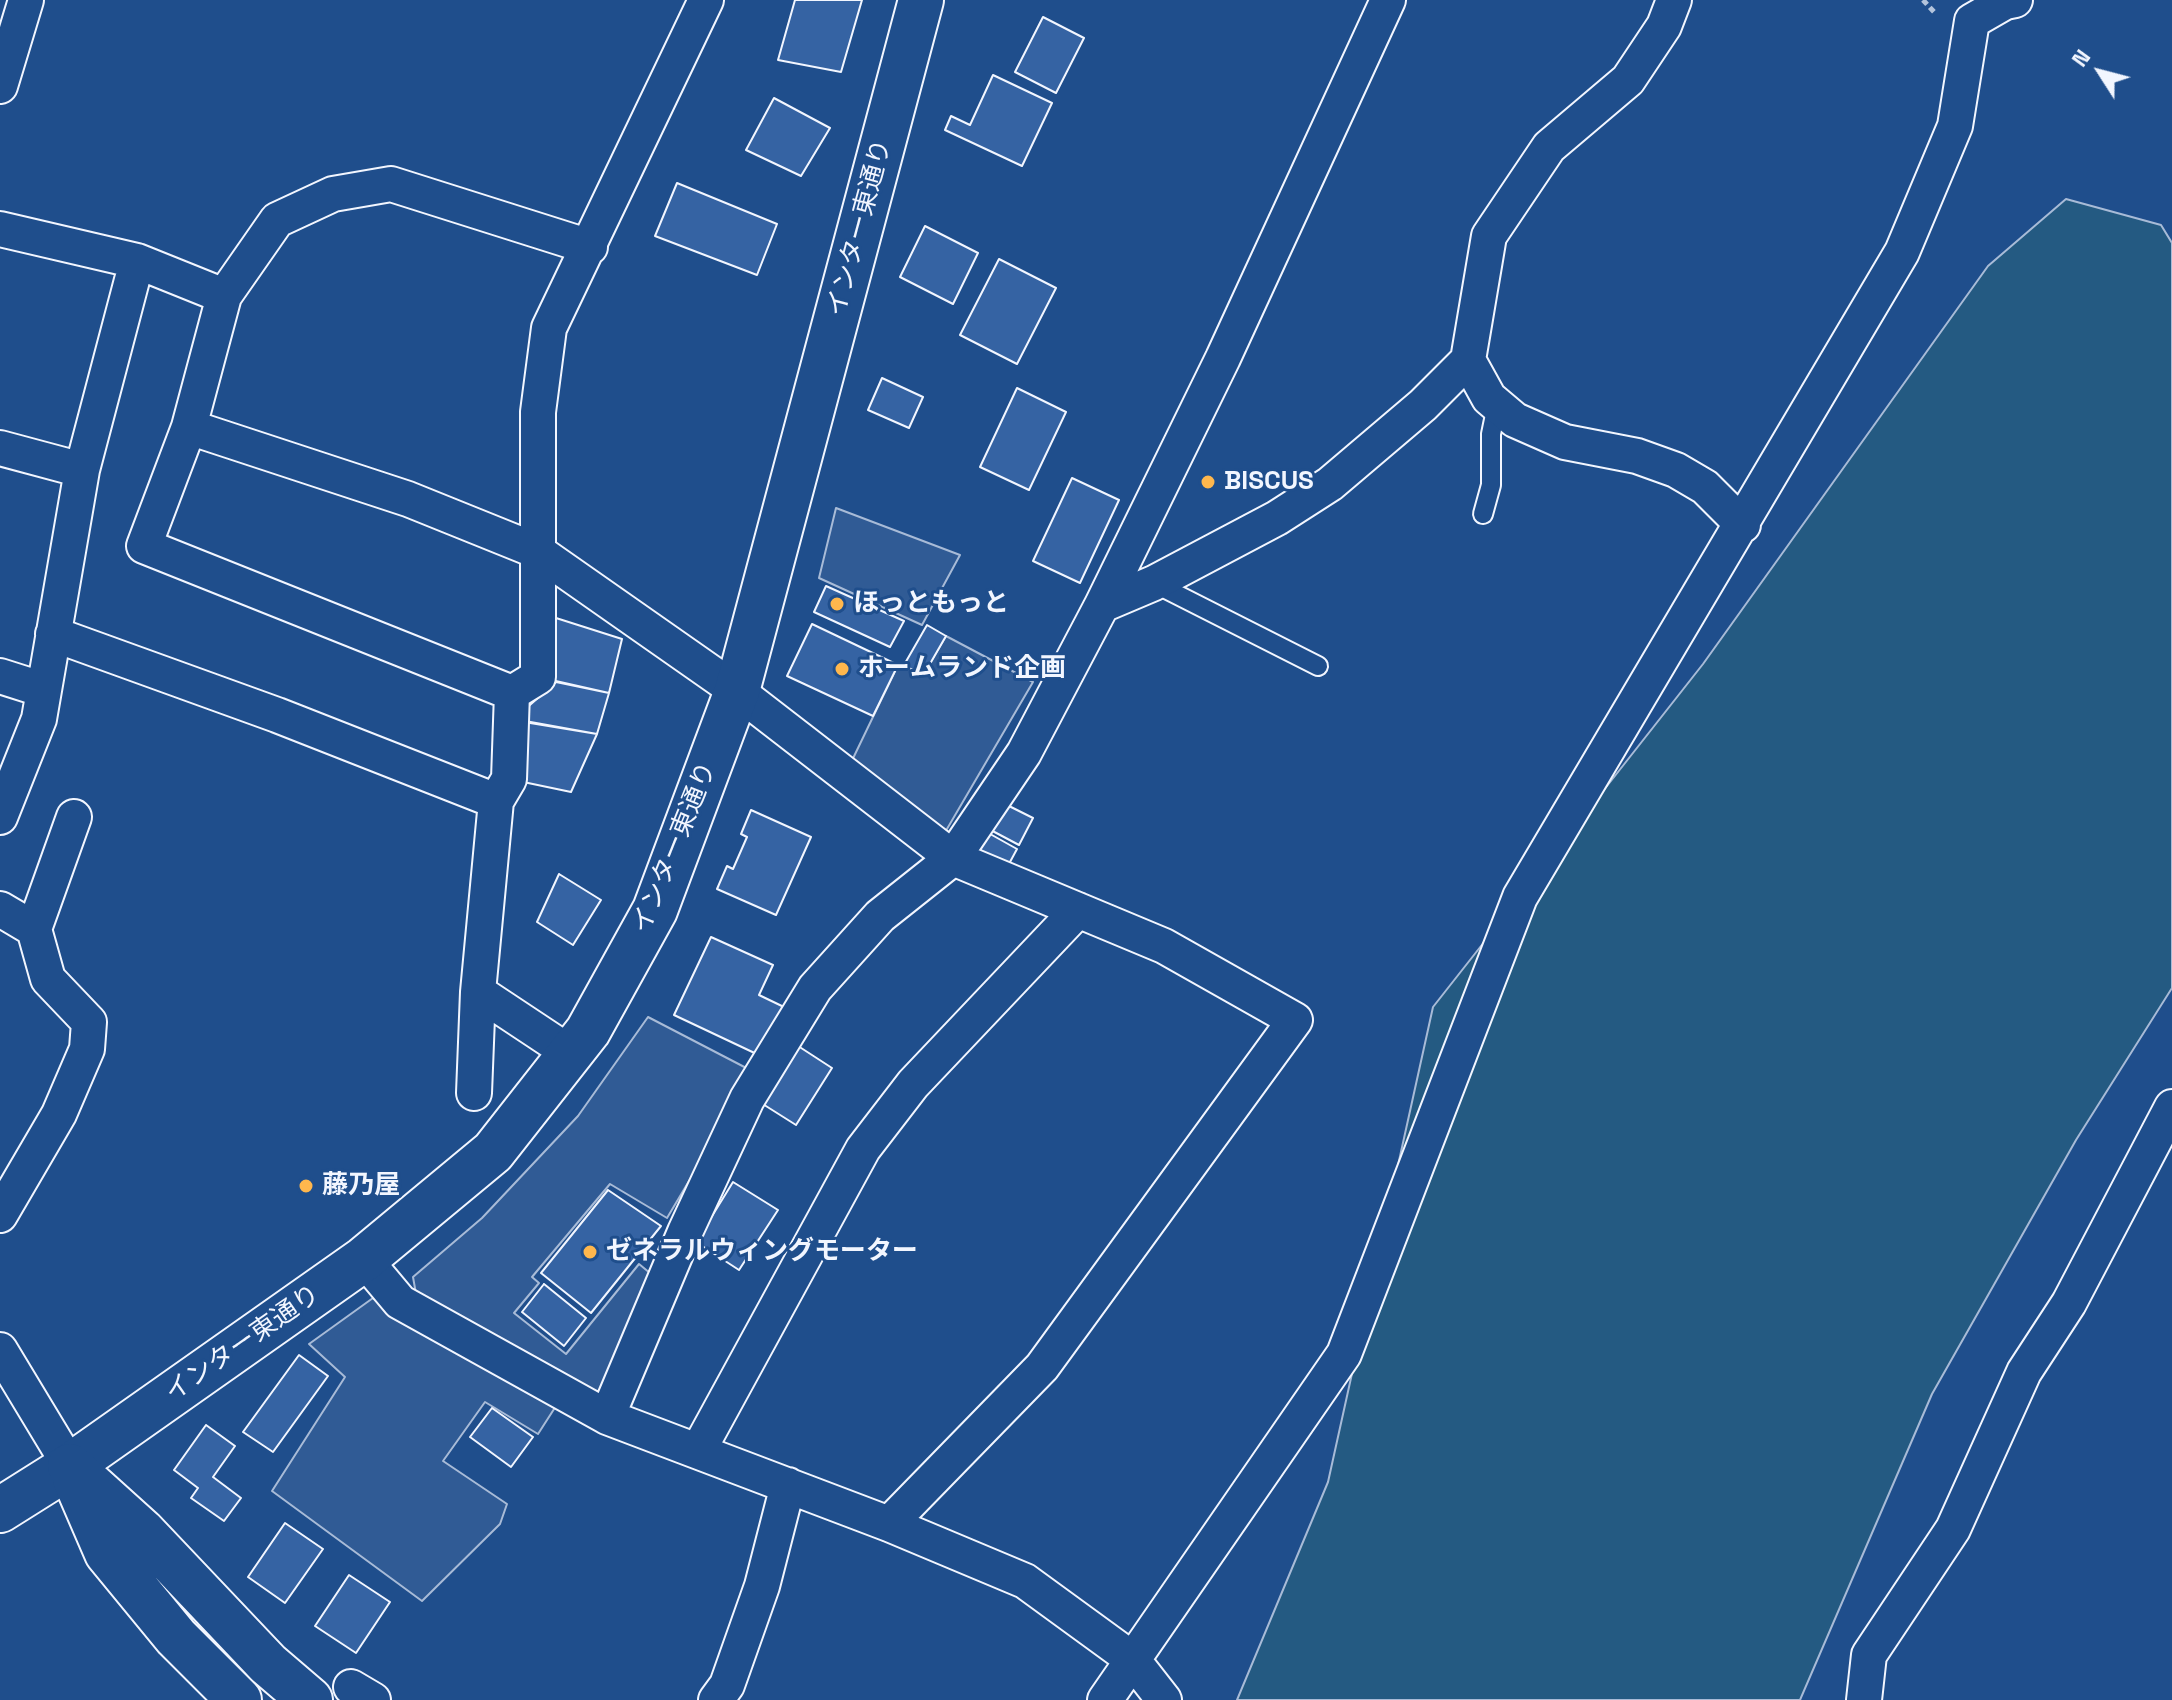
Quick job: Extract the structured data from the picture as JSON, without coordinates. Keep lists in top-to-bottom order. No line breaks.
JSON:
{"streets":{"main road":["インター東通り"]},"places":["BISCUS","ほっともっと","ホームランド企画","藤乃屋","ゼネラルウィングモーター"],"north":"top left"}
